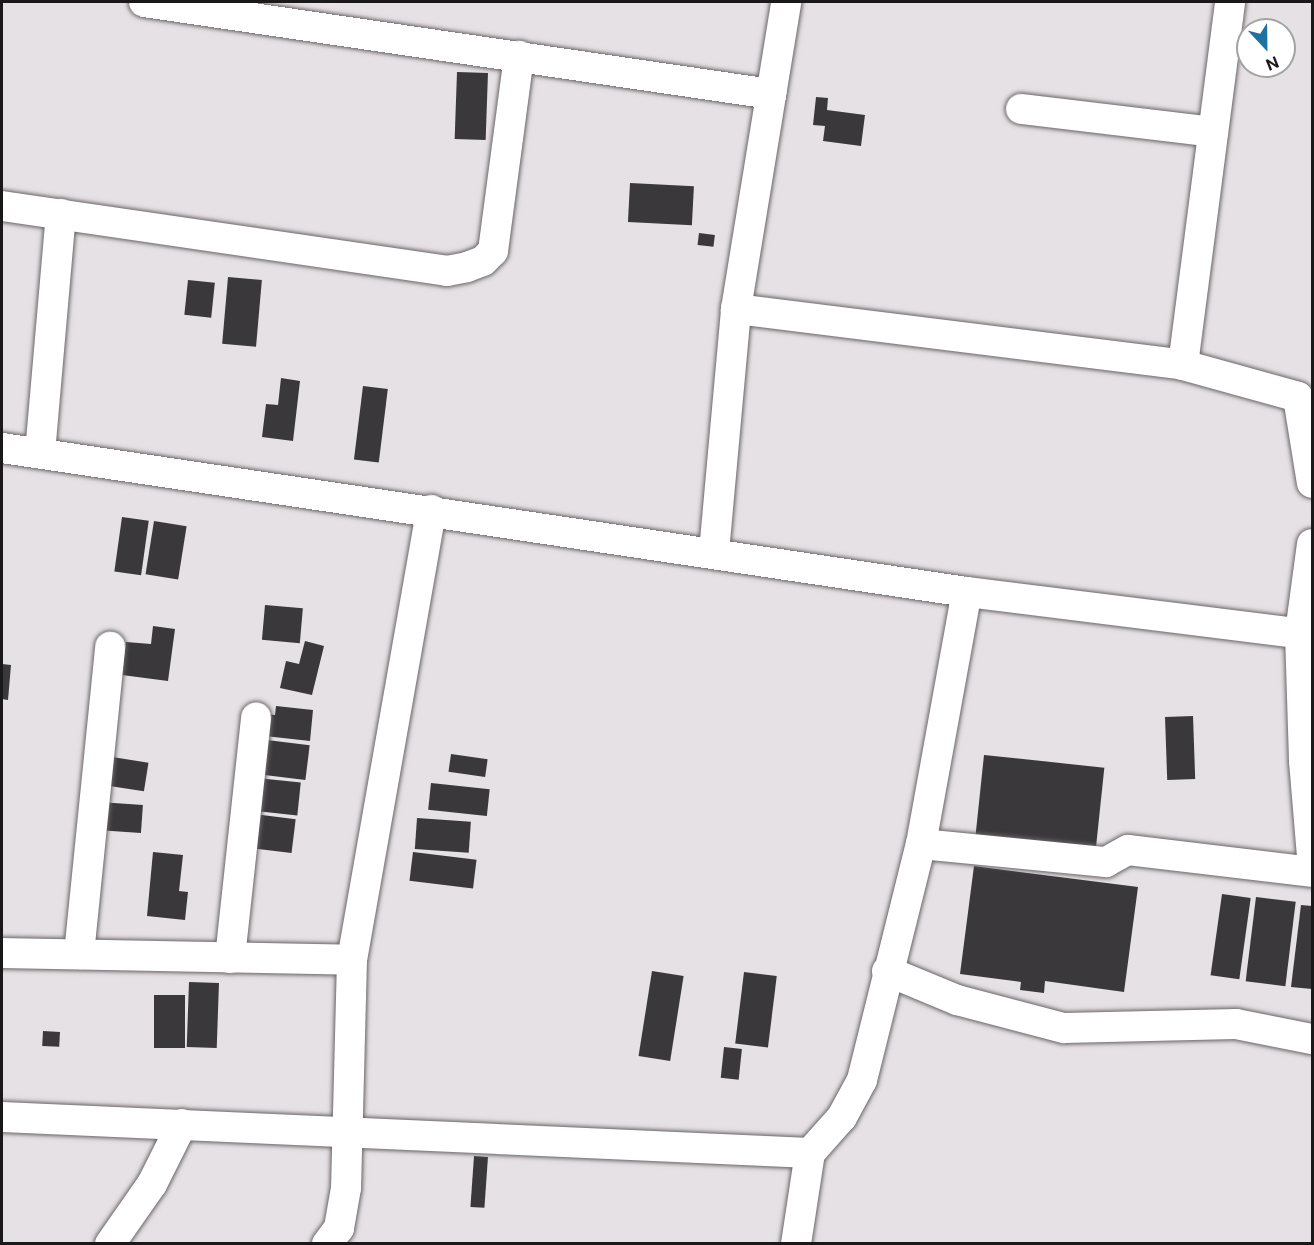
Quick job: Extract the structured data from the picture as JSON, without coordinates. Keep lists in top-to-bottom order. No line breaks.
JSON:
{"north":"bottom"}
